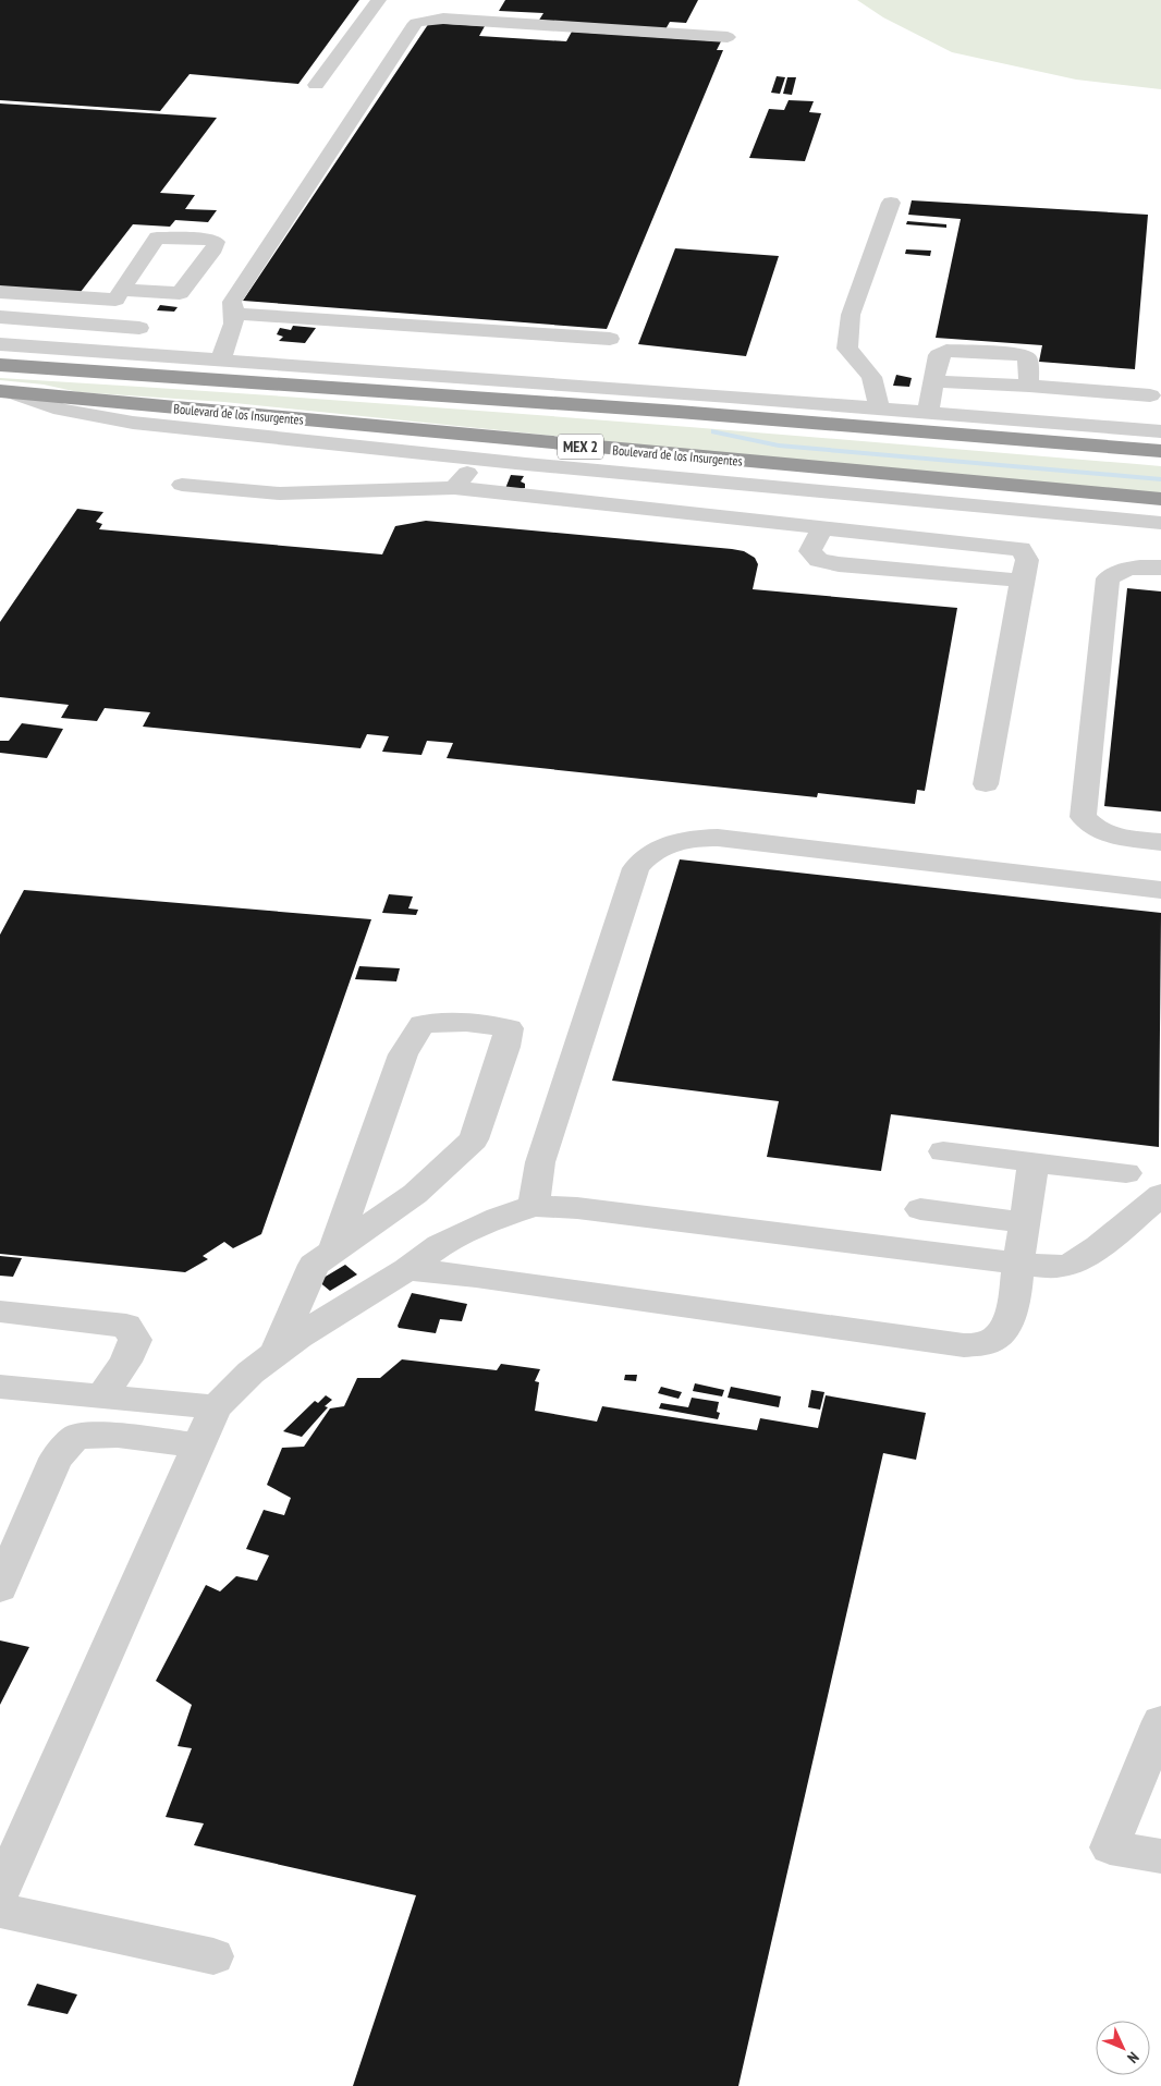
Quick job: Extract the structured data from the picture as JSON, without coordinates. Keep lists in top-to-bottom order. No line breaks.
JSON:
{"streets":{"highway":["Boulevard de los Insurgentes","MEX 2"]},"north":"bottom right"}
